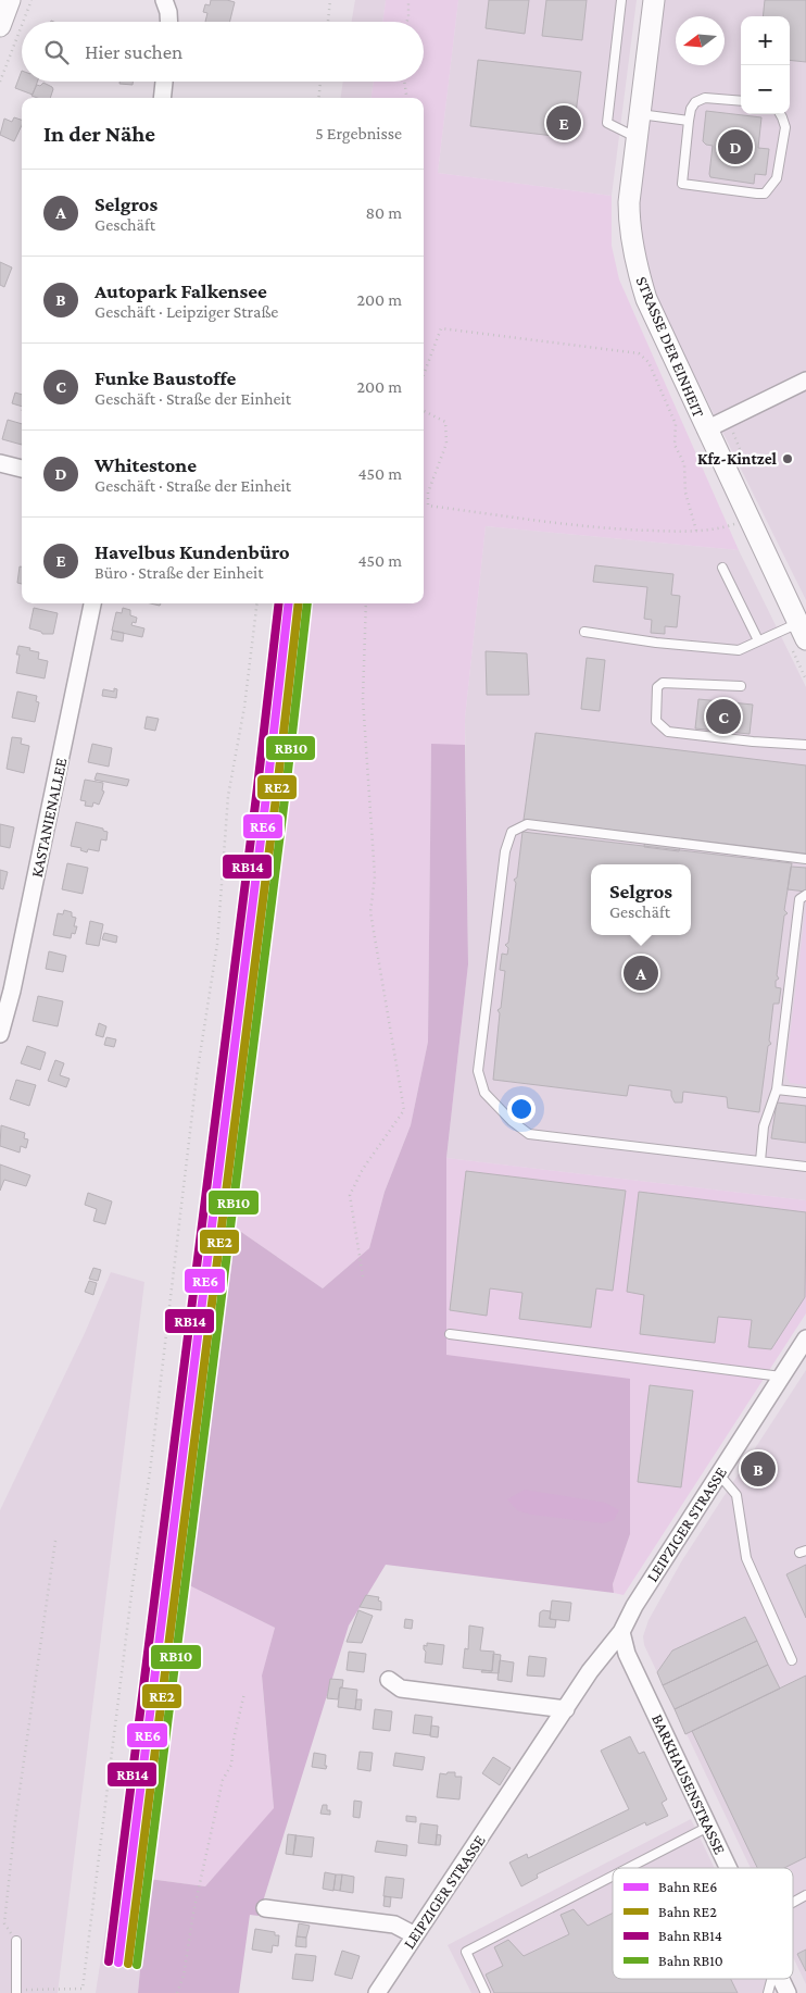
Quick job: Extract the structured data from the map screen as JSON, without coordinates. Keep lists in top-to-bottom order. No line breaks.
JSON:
{"streets":{"street":["STRASSE DER EINHEIT","KASTANIENALLEE","LEIPZIGER STRASSE","BARKHAUSENSTRASSE"]},"crossings":[["LEIPZIGER STRASSE","BARKHAUSENSTRASSE"]],"places":["Kfz-Kintzel"],"lines":["rail line RE6","rail line RE2","rail line RB14","rail line RB10"],"legend":["Bahn RE6","Bahn RE2","Bahn RB14","Bahn RB10"],"north":"left","page":{"map_buttons":["+","−"],"search":"Hier suchen","heading":["In der Nähe","5 Ergebnisse"],"pins":["E","D","C","A","B"],"list":[{"mark":"A","name":"Selgros","note":"Geschäft","value":"80 m"},{"mark":"B","name":"Autopark Falkensee","note":"Geschäft · Leipziger Straße","value":"200 m"},{"mark":"C","name":"Funke Baustoffe","note":"Geschäft · Straße der Einheit","value":"200 m"},{"mark":"D","name":"Whitestone","note":"Geschäft · Straße der Einheit","value":"450 m"},{"mark":"E","name":"Havelbus Kundenbüro","note":"Büro · Straße der Einheit","value":"450 m"}],"popup":["Selgros","Geschäft"]}}
